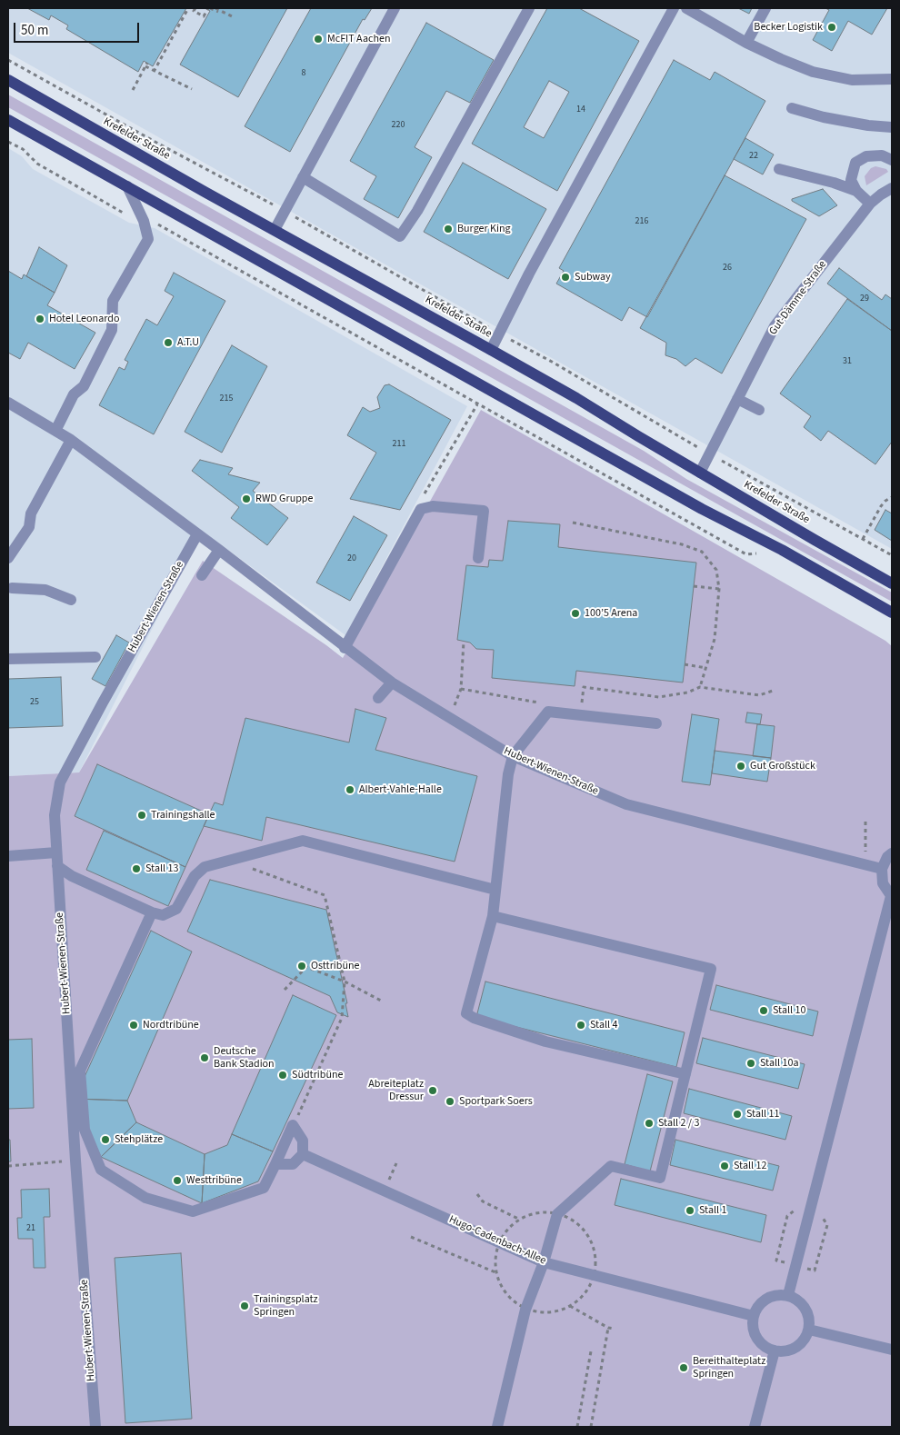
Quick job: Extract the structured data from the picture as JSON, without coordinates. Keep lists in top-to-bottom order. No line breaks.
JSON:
{"streets":{"main road":["Krefelder Straße"],"street":["Gut-Dämme-Straße","Hubert-Wienen-Straße","Hugo-Cadenbach-Allee"]},"crossings":[["Krefelder Straße","Gut-Dämme-Straße"]],"places":["Becker Logistik","McFIT Aachen","Burger King","Subway","Hotel Leonardo","A.T.U","RWD Gruppe","100’5 Arena","Gut Großstück","Albert-Vahle-Halle","Trainingshalle","Stall 13","Osttribüne","Stall 10","Nordtribüne","Stall 4","Deutsche Bank Stadion","Stall 10a","Südtribüne","Abreiteplatz Dressur","Sportpark Soers","Stall 11","Stall 2 / 3","Stehplätze","Stall 12","Westtribüne","Stall 1","Trainingsplatz Springen","Bereithalteplatz Springen"],"house_numbers":["8","14","220","22","216","26","29","31","215","211","20","25","21"],"scale_bar":"50 m"}
